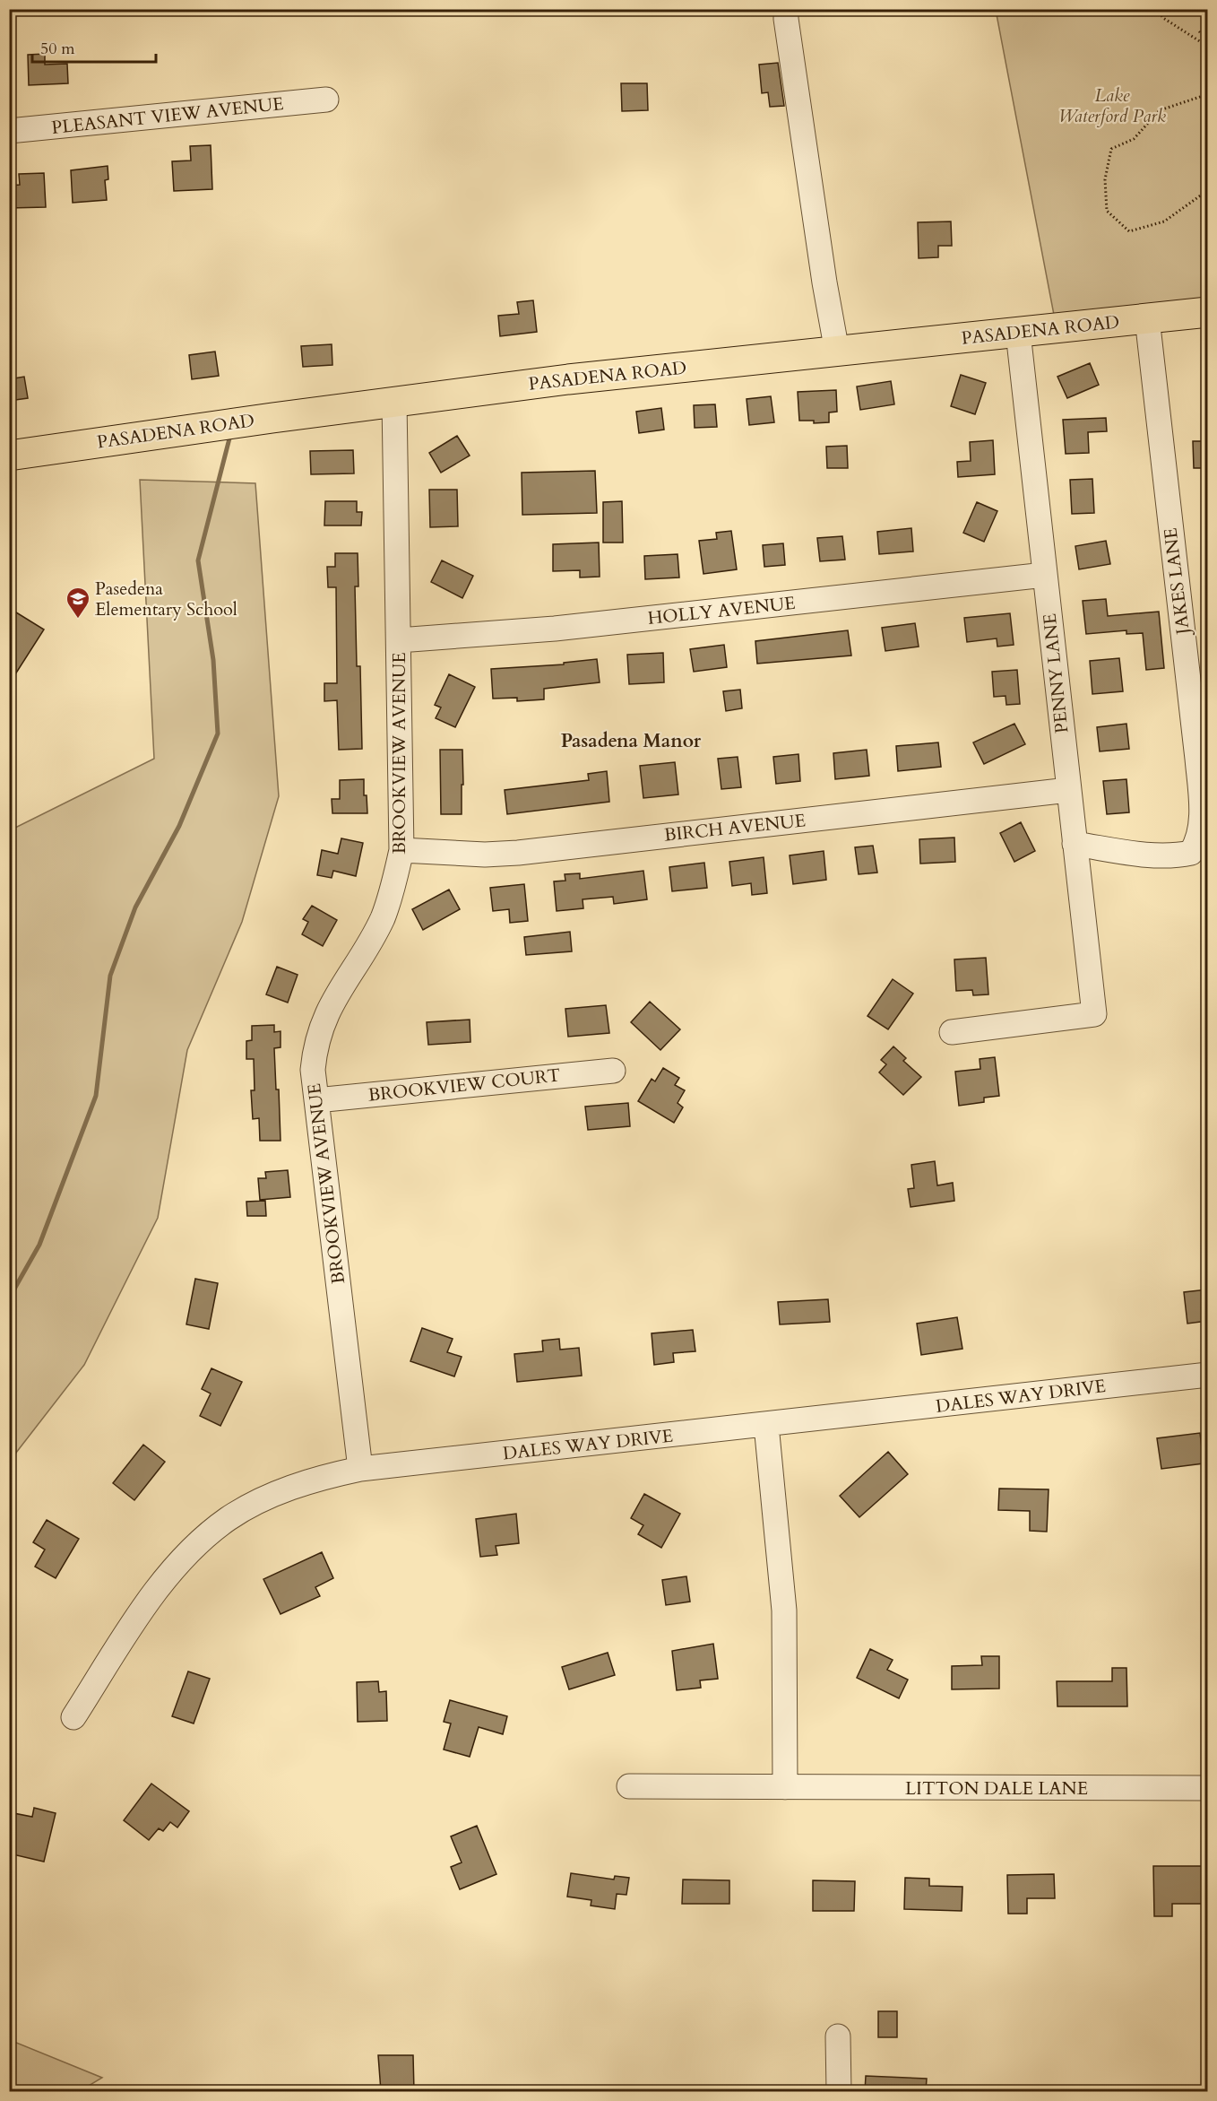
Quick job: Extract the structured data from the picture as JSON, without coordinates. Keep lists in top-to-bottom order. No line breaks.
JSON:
{"streets":{"main road":["PASADENA ROAD"],"street":["PLEASANT VIEW AVENUE","JAKES LANE","HOLLY AVENUE","PENNY LANE","BROOKVIEW AVENUE","BIRCH AVENUE","BROOKVIEW COURT","DALES WAY DRIVE","LITTON DALE LANE"]},"crossings":[["PASADENA ROAD","JAKES LANE"],["PASADENA ROAD","PENNY LANE"],["PASADENA ROAD","BROOKVIEW AVENUE"],["JAKES LANE","PENNY LANE"],["HOLLY AVENUE","PENNY LANE"],["HOLLY AVENUE","BROOKVIEW AVENUE"],["PENNY LANE","BIRCH AVENUE"],["BROOKVIEW AVENUE","BIRCH AVENUE"],["BROOKVIEW AVENUE","BROOKVIEW COURT"],["BROOKVIEW AVENUE","DALES WAY DRIVE"]],"districts":["Pasadena Manor"],"parks":["Lake Waterford Park"],"places":{"school or university":["Pasedena Elementary School"]},"scale_bar":"50 m"}
